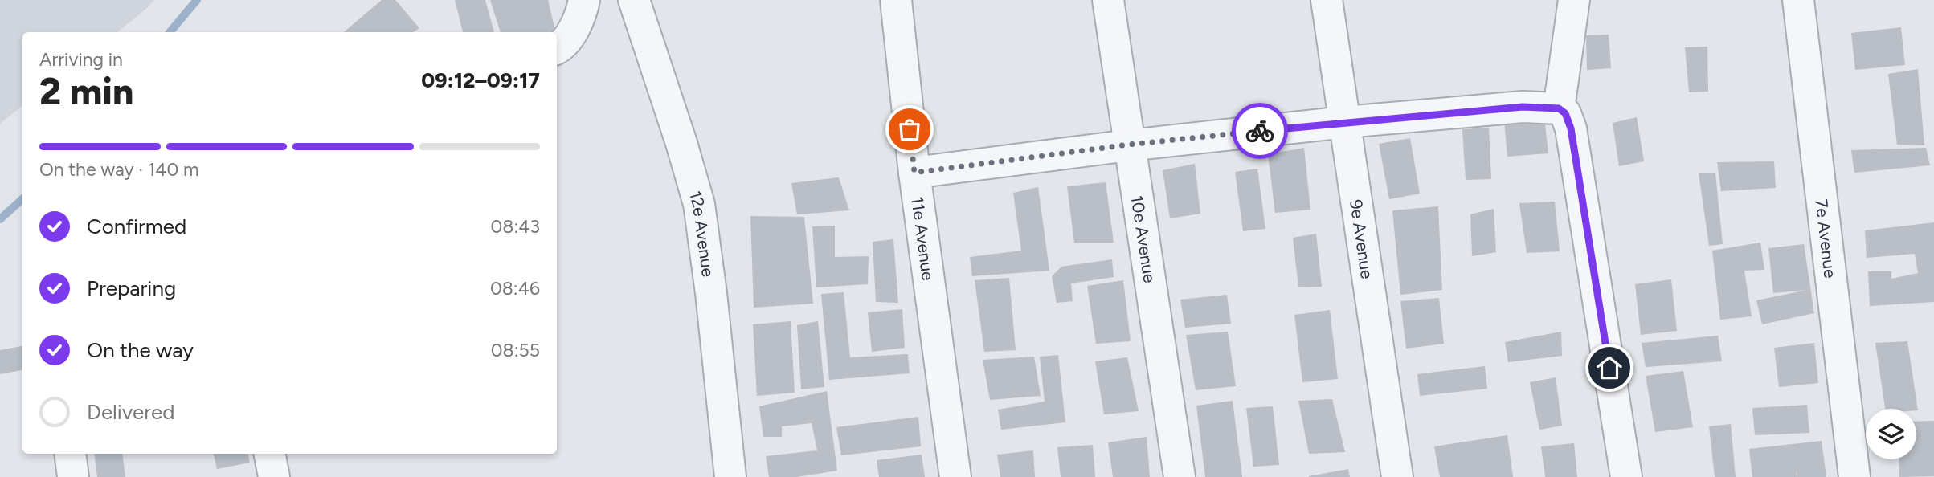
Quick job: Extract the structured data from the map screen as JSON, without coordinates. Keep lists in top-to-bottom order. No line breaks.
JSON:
{"streets":{"street":["12e Avenue","11e Avenue","10e Avenue","9e Avenue","7e Avenue"]},"page":{"heading":["2 min","Arriving in","09:12–09:17"],"bar":"On the way · 140 m","list":[["Confirmed","08:43"],["Preparing","08:46"],["On the way","08:55"],"Delivered"]}}
